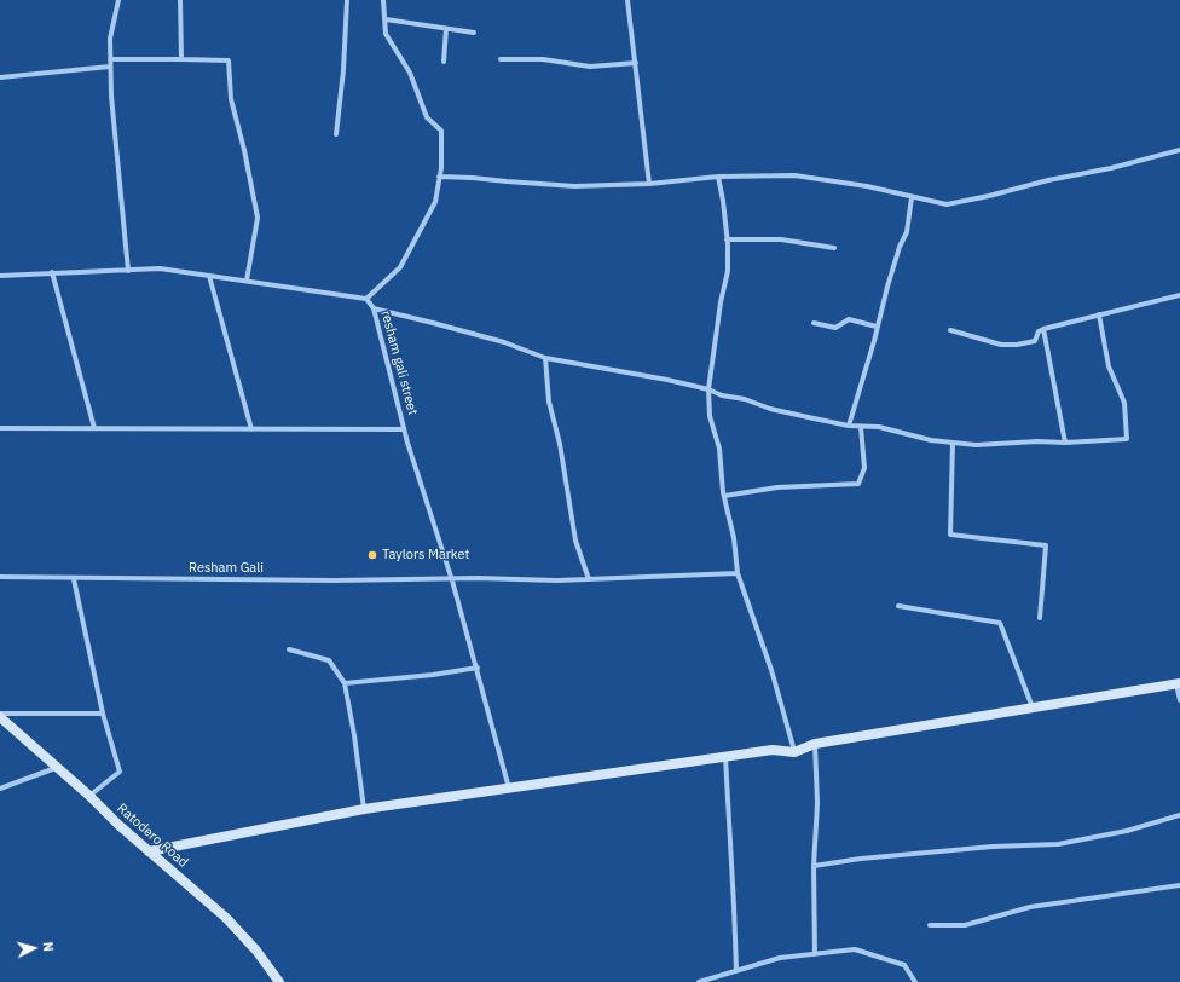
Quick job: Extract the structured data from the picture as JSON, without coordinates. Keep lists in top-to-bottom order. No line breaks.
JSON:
{"streets":{"main road":["Ratodero Road"],"street":["resham gali street","Resham Gali"]},"crossings":[["resham gali street","Resham Gali"]],"places":["Taylors Market"],"north":"right"}
